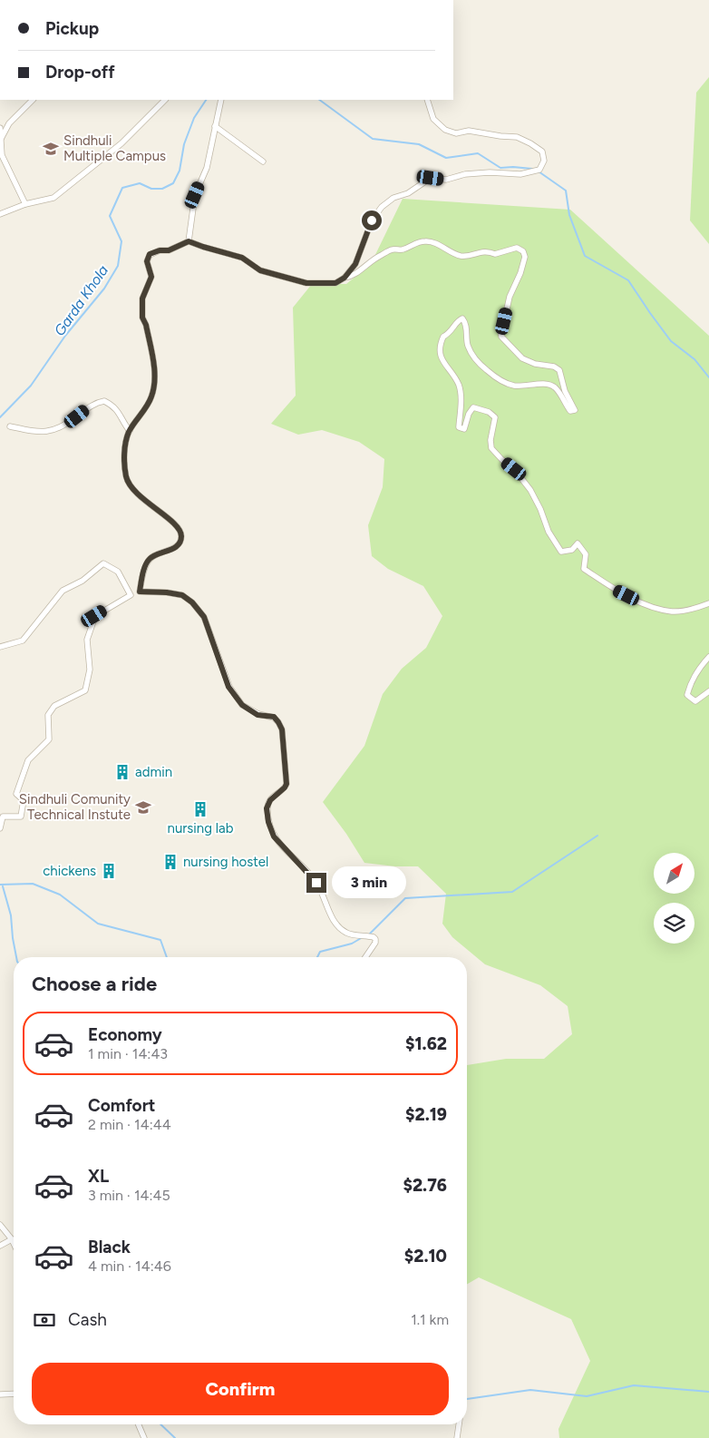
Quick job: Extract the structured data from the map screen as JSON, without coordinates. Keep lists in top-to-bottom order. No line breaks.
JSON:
{"water":["Garda Khola"],"places":{"school or university":["Sindhuli Multiple Campus","Sindhuli Comunity Technical Instute"],"building":["admin","nursing lab","nursing hostel","chickens"]},"north":"top right","page":{"banner":["Pickup","Drop-off"],"bubble":"3 min","heading":"Choose a ride","list":[{"name":"Economy","note":"1 min · 14:43","value":"$1.62"},{"name":"Comfort","note":"2 min · 14:44","value":"$2.19"},{"name":"XL","note":"3 min · 14:45","value":"$2.76"},{"name":"Black","note":"4 min · 14:46","value":"$2.10"}],"pay":["Cash","1.1 km"],"buttons":"Confirm"}}
